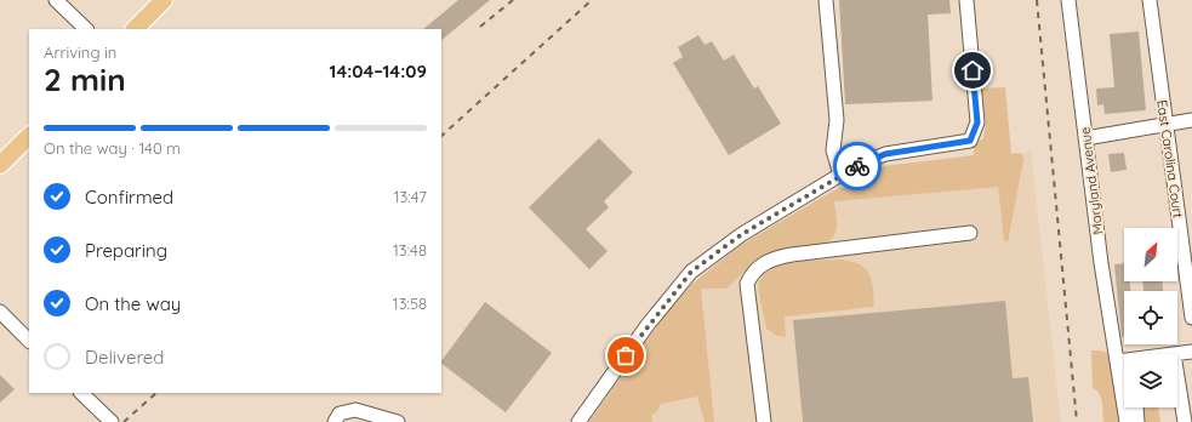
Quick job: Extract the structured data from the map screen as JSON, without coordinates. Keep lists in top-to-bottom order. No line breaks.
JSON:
{"streets":{"street":["East Carolina Court","Maryland Avenue"]},"north":"top right","page":{"heading":["2 min","Arriving in","14:04–14:09"],"bar":"On the way · 140 m","list":[["Confirmed","13:47"],["Preparing","13:48"],["On the way","13:58"],"Delivered"]}}
